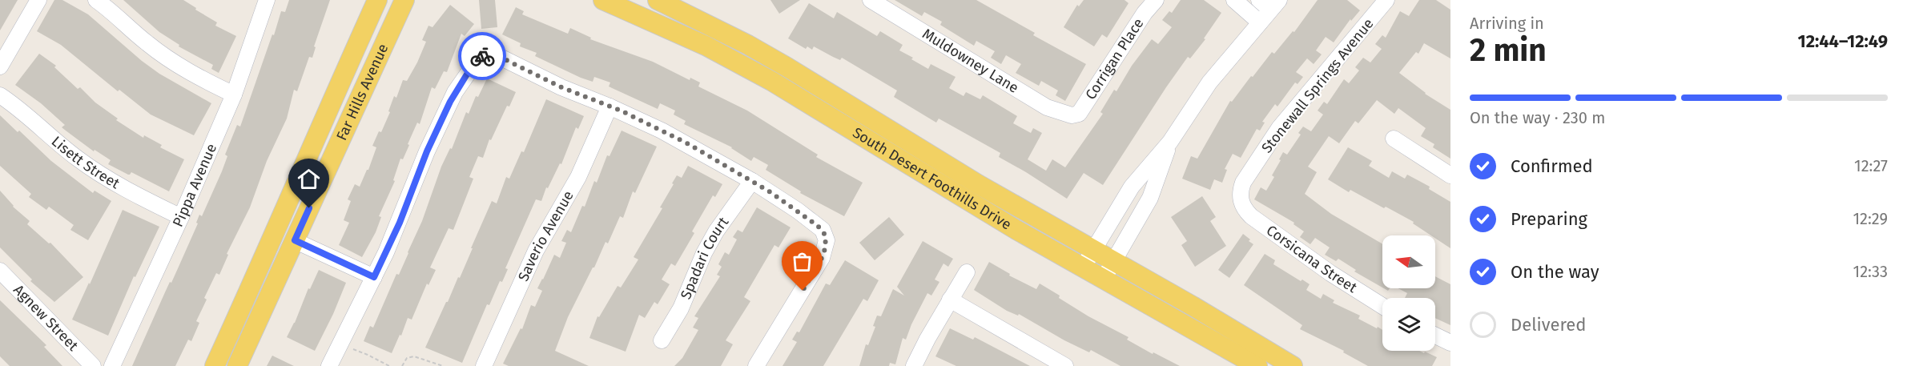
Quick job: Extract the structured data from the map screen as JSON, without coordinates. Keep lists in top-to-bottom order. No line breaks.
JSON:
{"streets":{"main road":["Far Hills Avenue","South Desert Foothills Drive"],"street":["Corrigan Place","Muldowney Lane","Stonewall Springs Avenue","Lisett Street","Pippa Avenue","Saverio Avenue","Spadari Court","Corsicana Street","Agnew Street"]},"crossings":[["Corrigan Place","Muldowney Lane"],["Stonewall Springs Avenue","Corsicana Street"],["Lisett Street","Pippa Avenue"]],"north":"left","page":{"heading":["2 min","Arriving in","12:44–12:49"],"bar":"On the way · 230 m","list":[["Confirmed","12:27"],["Preparing","12:29"],["On the way","12:33"],"Delivered"]}}
